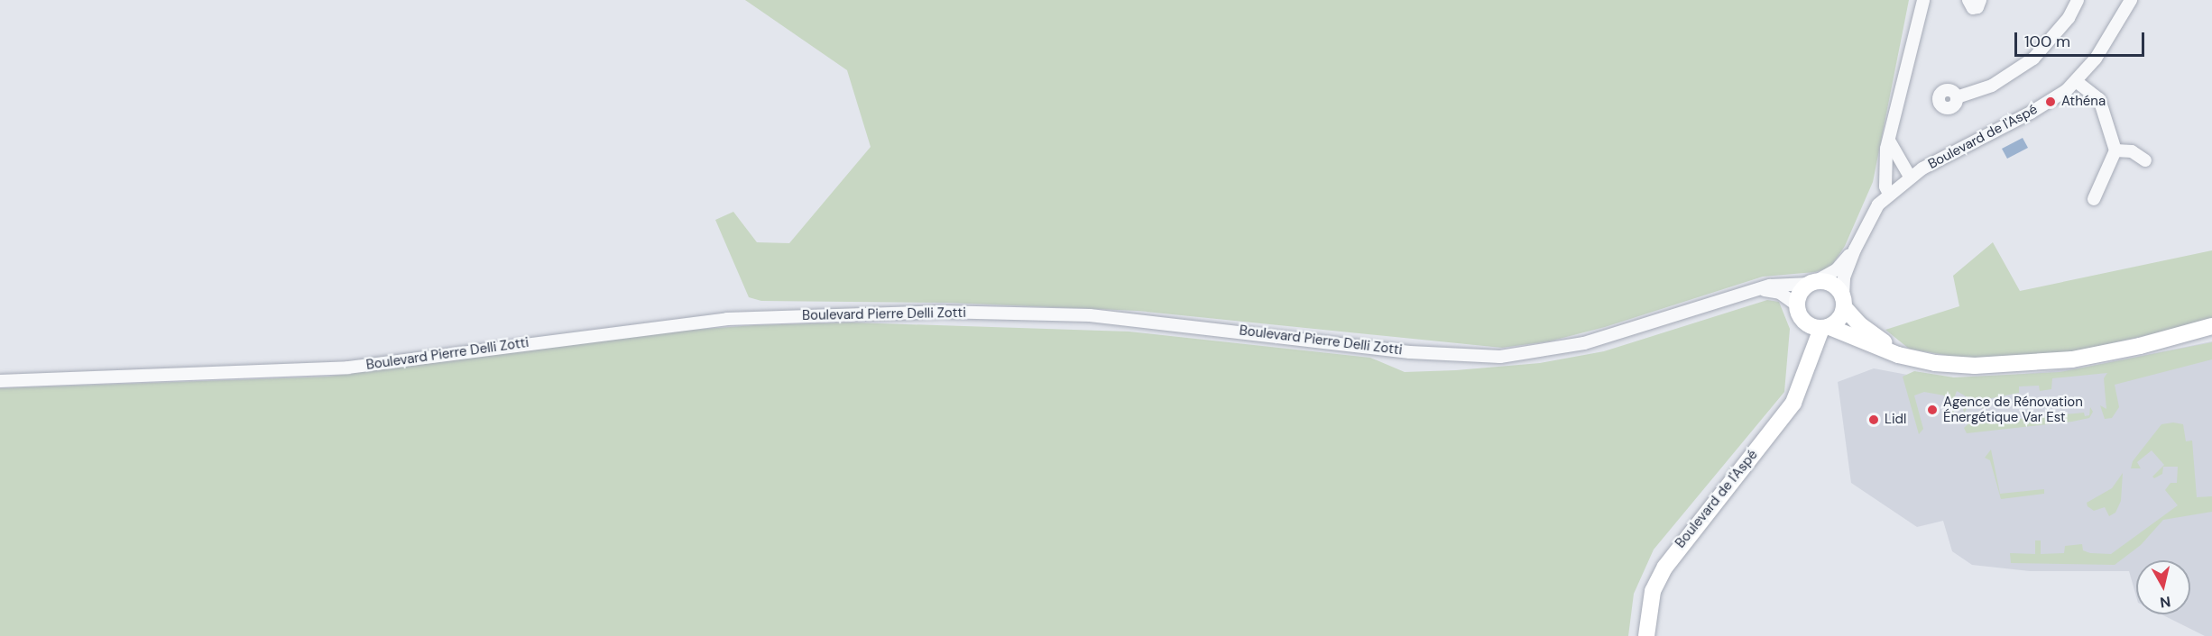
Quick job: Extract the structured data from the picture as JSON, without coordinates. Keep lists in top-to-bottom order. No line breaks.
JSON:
{"streets":{"main road":["Boulevard de l'Aspé"],"street":["Boulevard Pierre Delli Zotti"]},"crossings":[["Boulevard de l'Aspé","Boulevard Pierre Delli Zotti"]],"places":["Athéna","Agence de Rénovation Énergétique Var Est","Lidl"],"scale_bar":"100 m","north":"bottom"}
